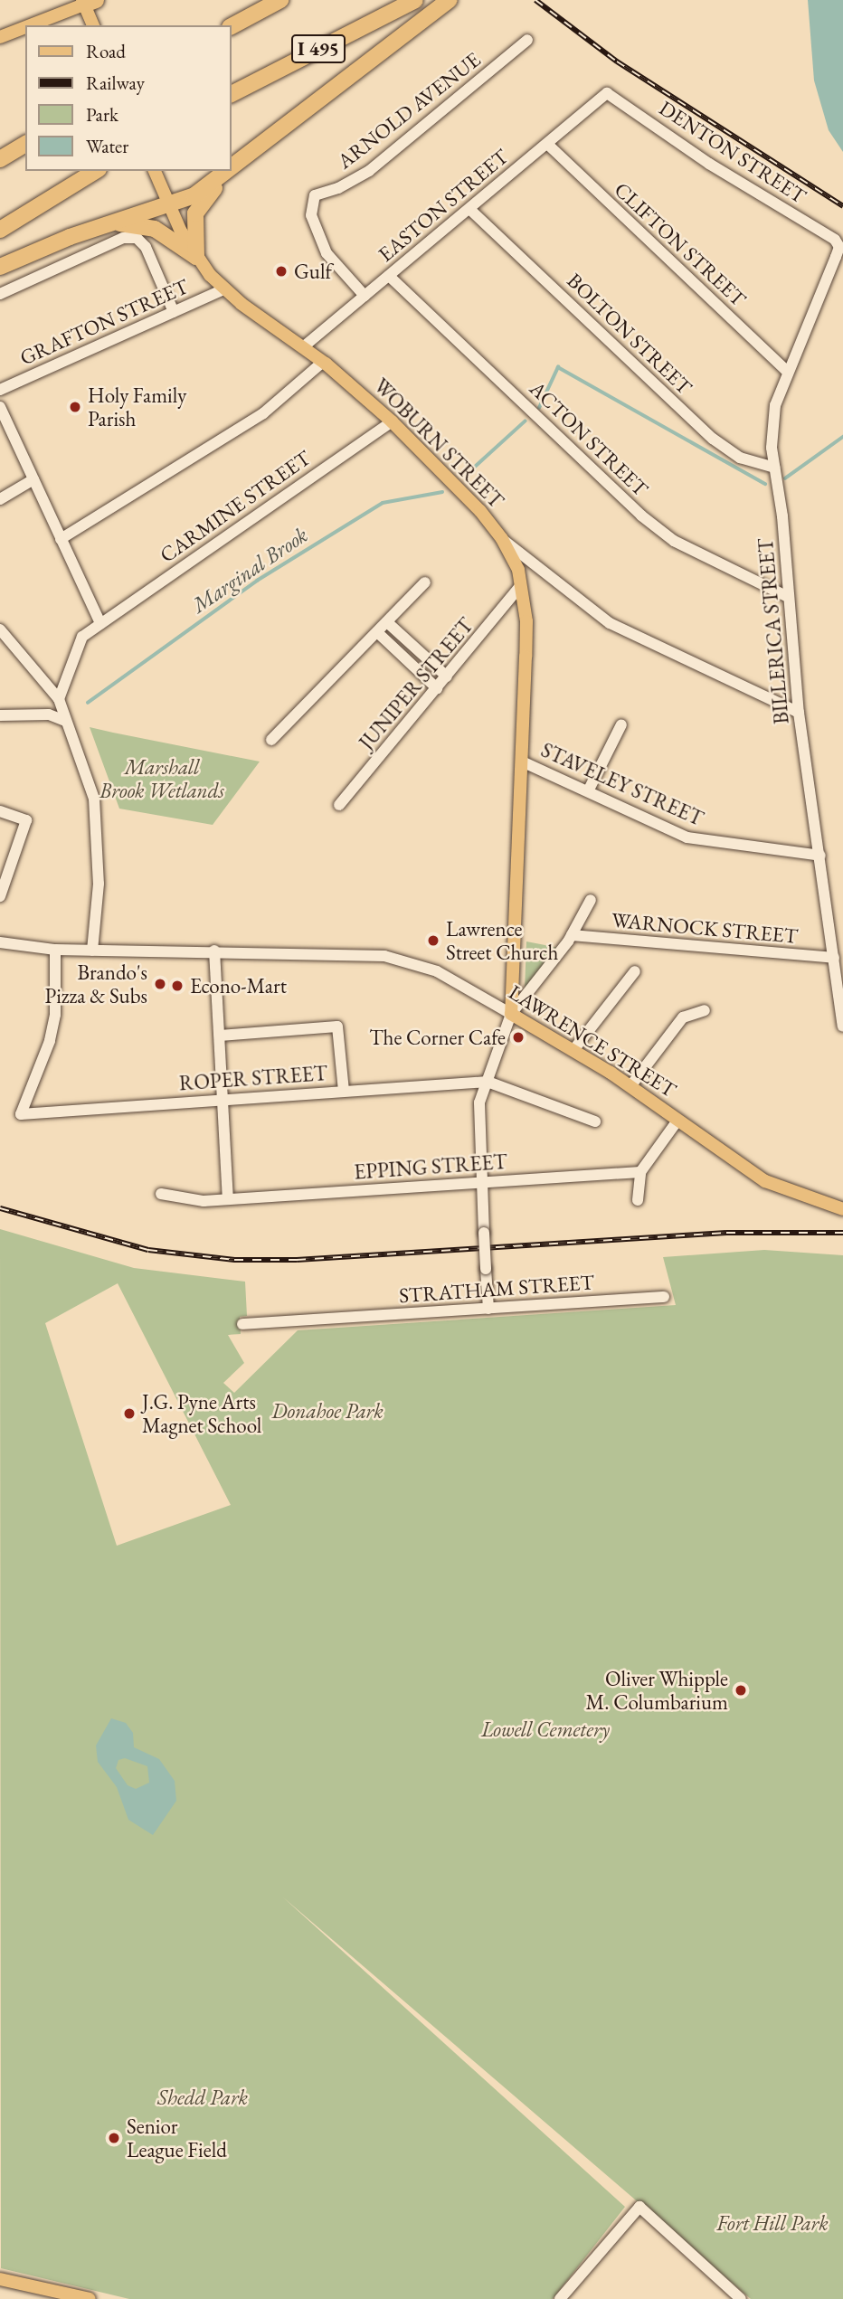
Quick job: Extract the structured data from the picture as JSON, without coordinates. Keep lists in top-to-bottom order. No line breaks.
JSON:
{"streets":{"highway":["I 495"],"main road":["WOBURN STREET","LAWRENCE STREET"],"street":["ARNOLD AVENUE","DENTON STREET","EASTON STREET","CLIFTON STREET","GRAFTON STREET","BOLTON STREET","ACTON STREET","CARMINE STREET","BILLERICA STREET","JUNIPER STREET","STAVELEY STREET","WARNOCK STREET","ROPER STREET","EPPING STREET","STRATHAM STREET"]},"crossings":[["ARNOLD AVENUE","EASTON STREET"],["DENTON STREET","EASTON STREET"],["DENTON STREET","BILLERICA STREET"],["EASTON STREET","CLIFTON STREET"],["EASTON STREET","BOLTON STREET"],["EASTON STREET","ACTON STREET"],["EASTON STREET","WOBURN STREET"],["CLIFTON STREET","BILLERICA STREET"],["GRAFTON STREET","WOBURN STREET"],["BOLTON STREET","BILLERICA STREET"],["ACTON STREET","BILLERICA STREET"],["WOBURN STREET","CARMINE STREET"],["WOBURN STREET","JUNIPER STREET"],["WOBURN STREET","STAVELEY STREET"],["WOBURN STREET","LAWRENCE STREET"],["BILLERICA STREET","STAVELEY STREET"],["BILLERICA STREET","WARNOCK STREET"],["LAWRENCE STREET","ROPER STREET"]],"water":["Marginal Brook"],"parks":["Marshall Brook Wetlands","Donahoe Park","Lowell Cemetery","Shedd Park","Fort Hill Park"],"places":["Gulf","Holy Family Parish","Lawrence Street Church","Brando's Pizza & Subs","Econo-Mart","The Corner Cafe","J.G. Pyne Arts Magnet School","Oliver Whipple M. Columbarium","Senior League Field"],"legend":["Road","Railway","Park","Water"]}
